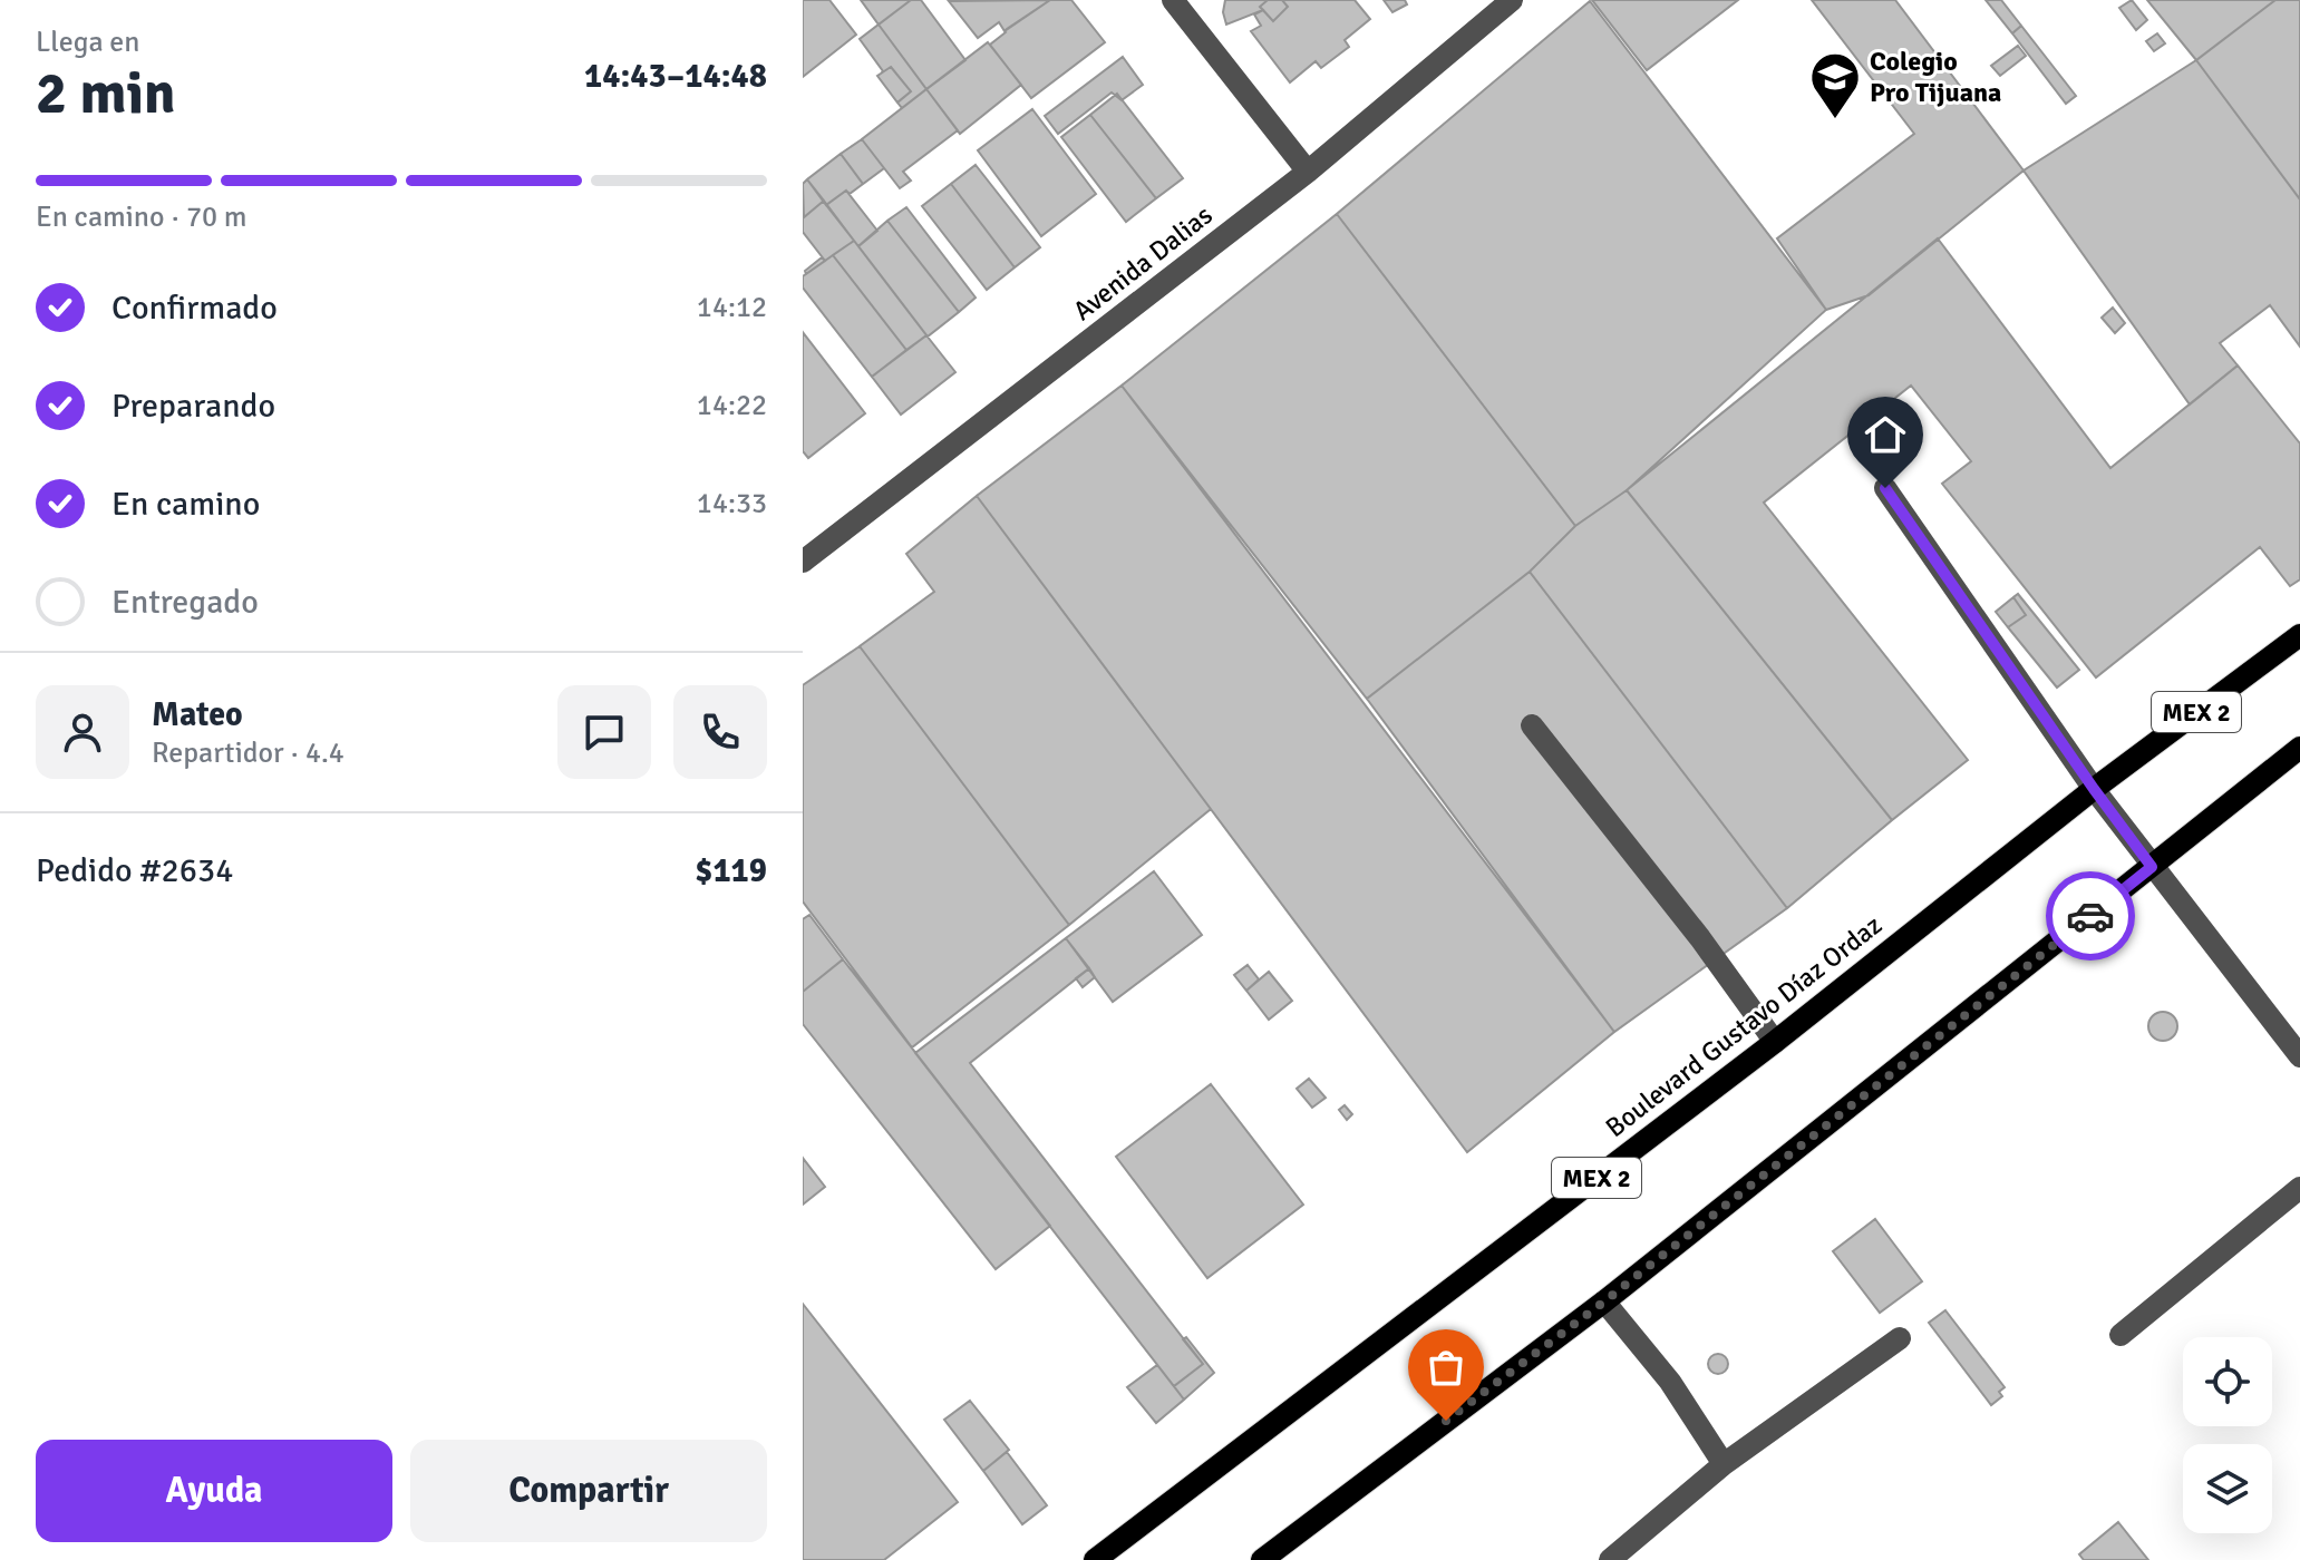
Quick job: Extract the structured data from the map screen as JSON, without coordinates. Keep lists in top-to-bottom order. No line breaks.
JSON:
{"streets":{"main road":["MEX 2","Boulevard Gustavo Díaz Ordaz"],"street":["Avenida Dalias"]},"places":{"school or university":["Colegio Pro Tijuana"]},"page":{"heading":["2 min","Llega en","14:43–14:48"],"panel":["Mateo","Repartidor · 4.4","Pedido #2634","$119"],"bar":"En camino · 70 m","list":[["Confirmado","14:12"],["Preparando","14:22"],["En camino","14:33"],"Entregado"],"buttons":["Ayuda","Compartir"]}}
